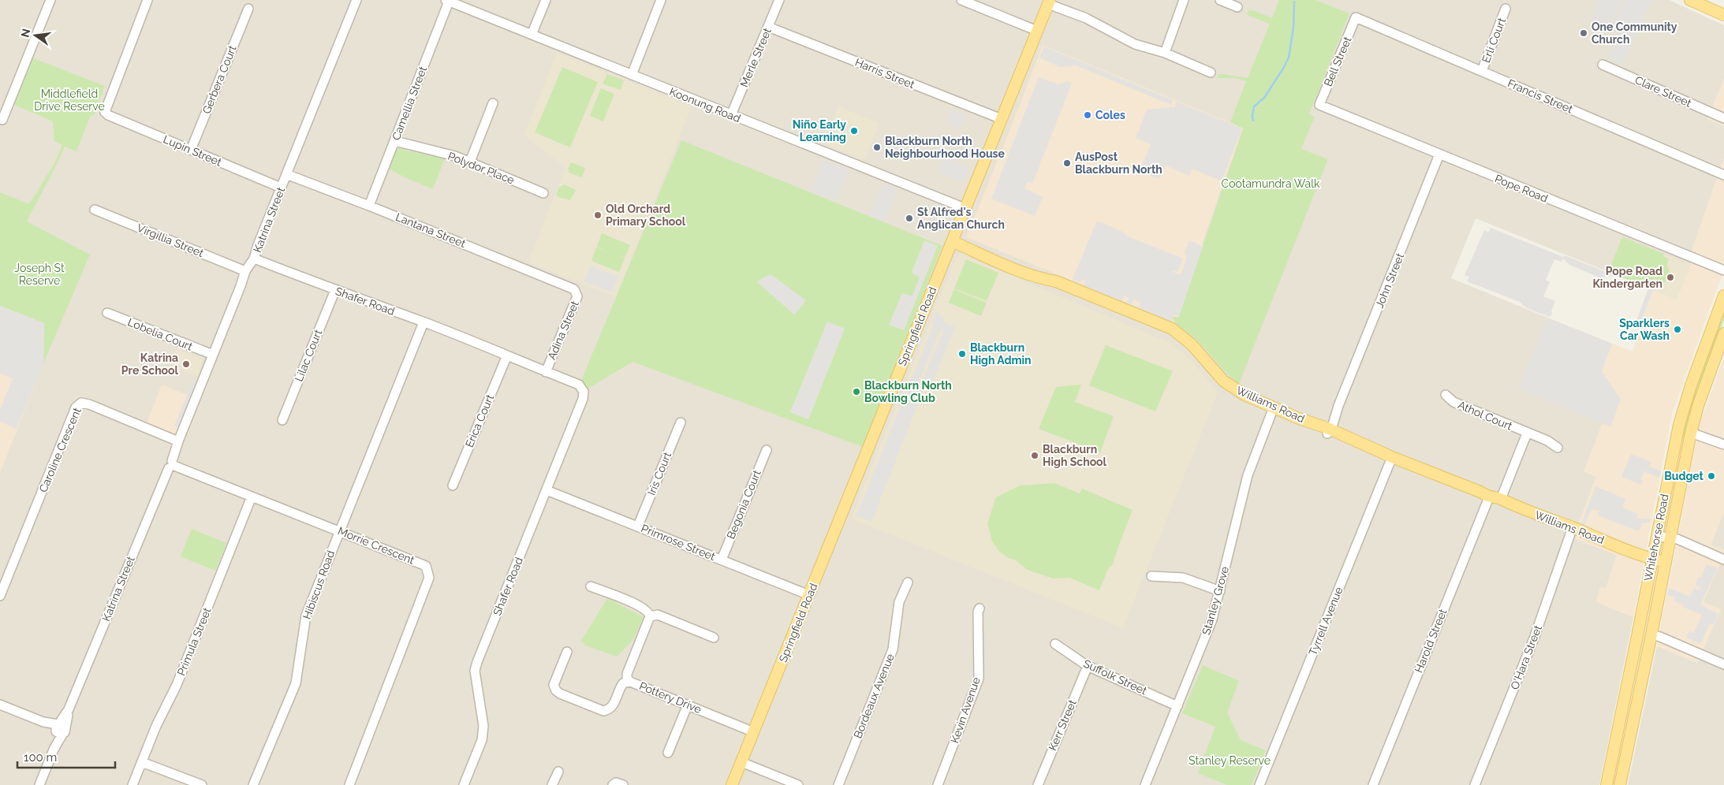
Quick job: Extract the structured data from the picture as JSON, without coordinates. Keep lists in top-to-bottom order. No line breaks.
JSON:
{"streets":{"main road":["Springfield Road","Williams Road","Whitehorse Road"],"street":["Erli Court","Merle Street","Bell Street","Harris Street","Gerbera Court","Clare Street","Francis Street","Camellia Street","Koonung Road","Lupin Street","Polydor Place","Pope Road","Katrina Street","Lantana Street","Virgillia Street","John Street","Shafer Road","Adina Street","Lobelia Court","Lilac Court","Athol Court","Erica Court","Caroline Crescent","Iris Court","Begonia Court","Primrose Street","Morrie Crescent","Hibiscus Road","Stanley Grove","Tyrrell Avenue","Harold Street","Primula Street","O'Hara Street","Suffolk Street","Bordeaux Avenue","Pottery Drive","Kevin Avenue","Kerr Street"]},"crossings":[["Erli Court","Francis Street"],["Merle Street","Harris Street"],["Merle Street","Koonung Road"],["Bell Street","Francis Street"],["Bell Street","Pope Road"],["Harris Street","Springfield Road"],["Gerbera Court","Lupin Street"],["Camellia Street","Koonung Road"],["Camellia Street","Polydor Place"],["Camellia Street","Lantana Street"],["Koonung Road","Springfield Road"],["Lupin Street","Katrina Street"],["Pope Road","John Street"],["Katrina Street","Lantana Street"],["Katrina Street","Virgillia Street"],["Katrina Street","Shafer Road"],["Katrina Street","Lobelia Court"],["Katrina Street","Caroline Crescent"],["Katrina Street","Morrie Crescent"],["Lantana Street","Adina Street"],["John Street","Williams Road"],["Shafer Road","Adina Street"],["Shafer Road","Lilac Court"],["Shafer Road","Erica Court"],["Shafer Road","Primrose Street"],["Shafer Road","Hibiscus Road"],["Springfield Road","Williams Road"],["Springfield Road","Primrose Street"],["Springfield Road","Pottery Drive"],["Williams Road","Whitehorse Road"],["Williams Road","Stanley Grove"],["Williams Road","Tyrrell Avenue"],["Williams Road","Harold Street"],["Williams Road","O'Hara Street"],["Iris Court","Primrose Street"],["Begonia Court","Primrose Street"],["Morrie Crescent","Hibiscus Road"],["Morrie Crescent","Primula Street"],["Stanley Grove","Suffolk Street"],["Suffolk Street","Kerr Street"]],"parks":["Middlefield Drive Reserve","Cootamundra Walk","Joseph St Reserve","Stanley Reserve"],"places":["One Community Church","Coles","Niño Early Learning","Blackburn North Neighbourhood House","AusPost Blackburn North","Old Orchard Primary School","St Alfred's Anglican Church","Pope Road Kindergarten","Sparklers Car Wash","Blackburn High Admin","Katrina Pre School","Blackburn North Bowling Club","Blackburn High School","Budget"],"scale_bar":"100 m","north":"left"}
